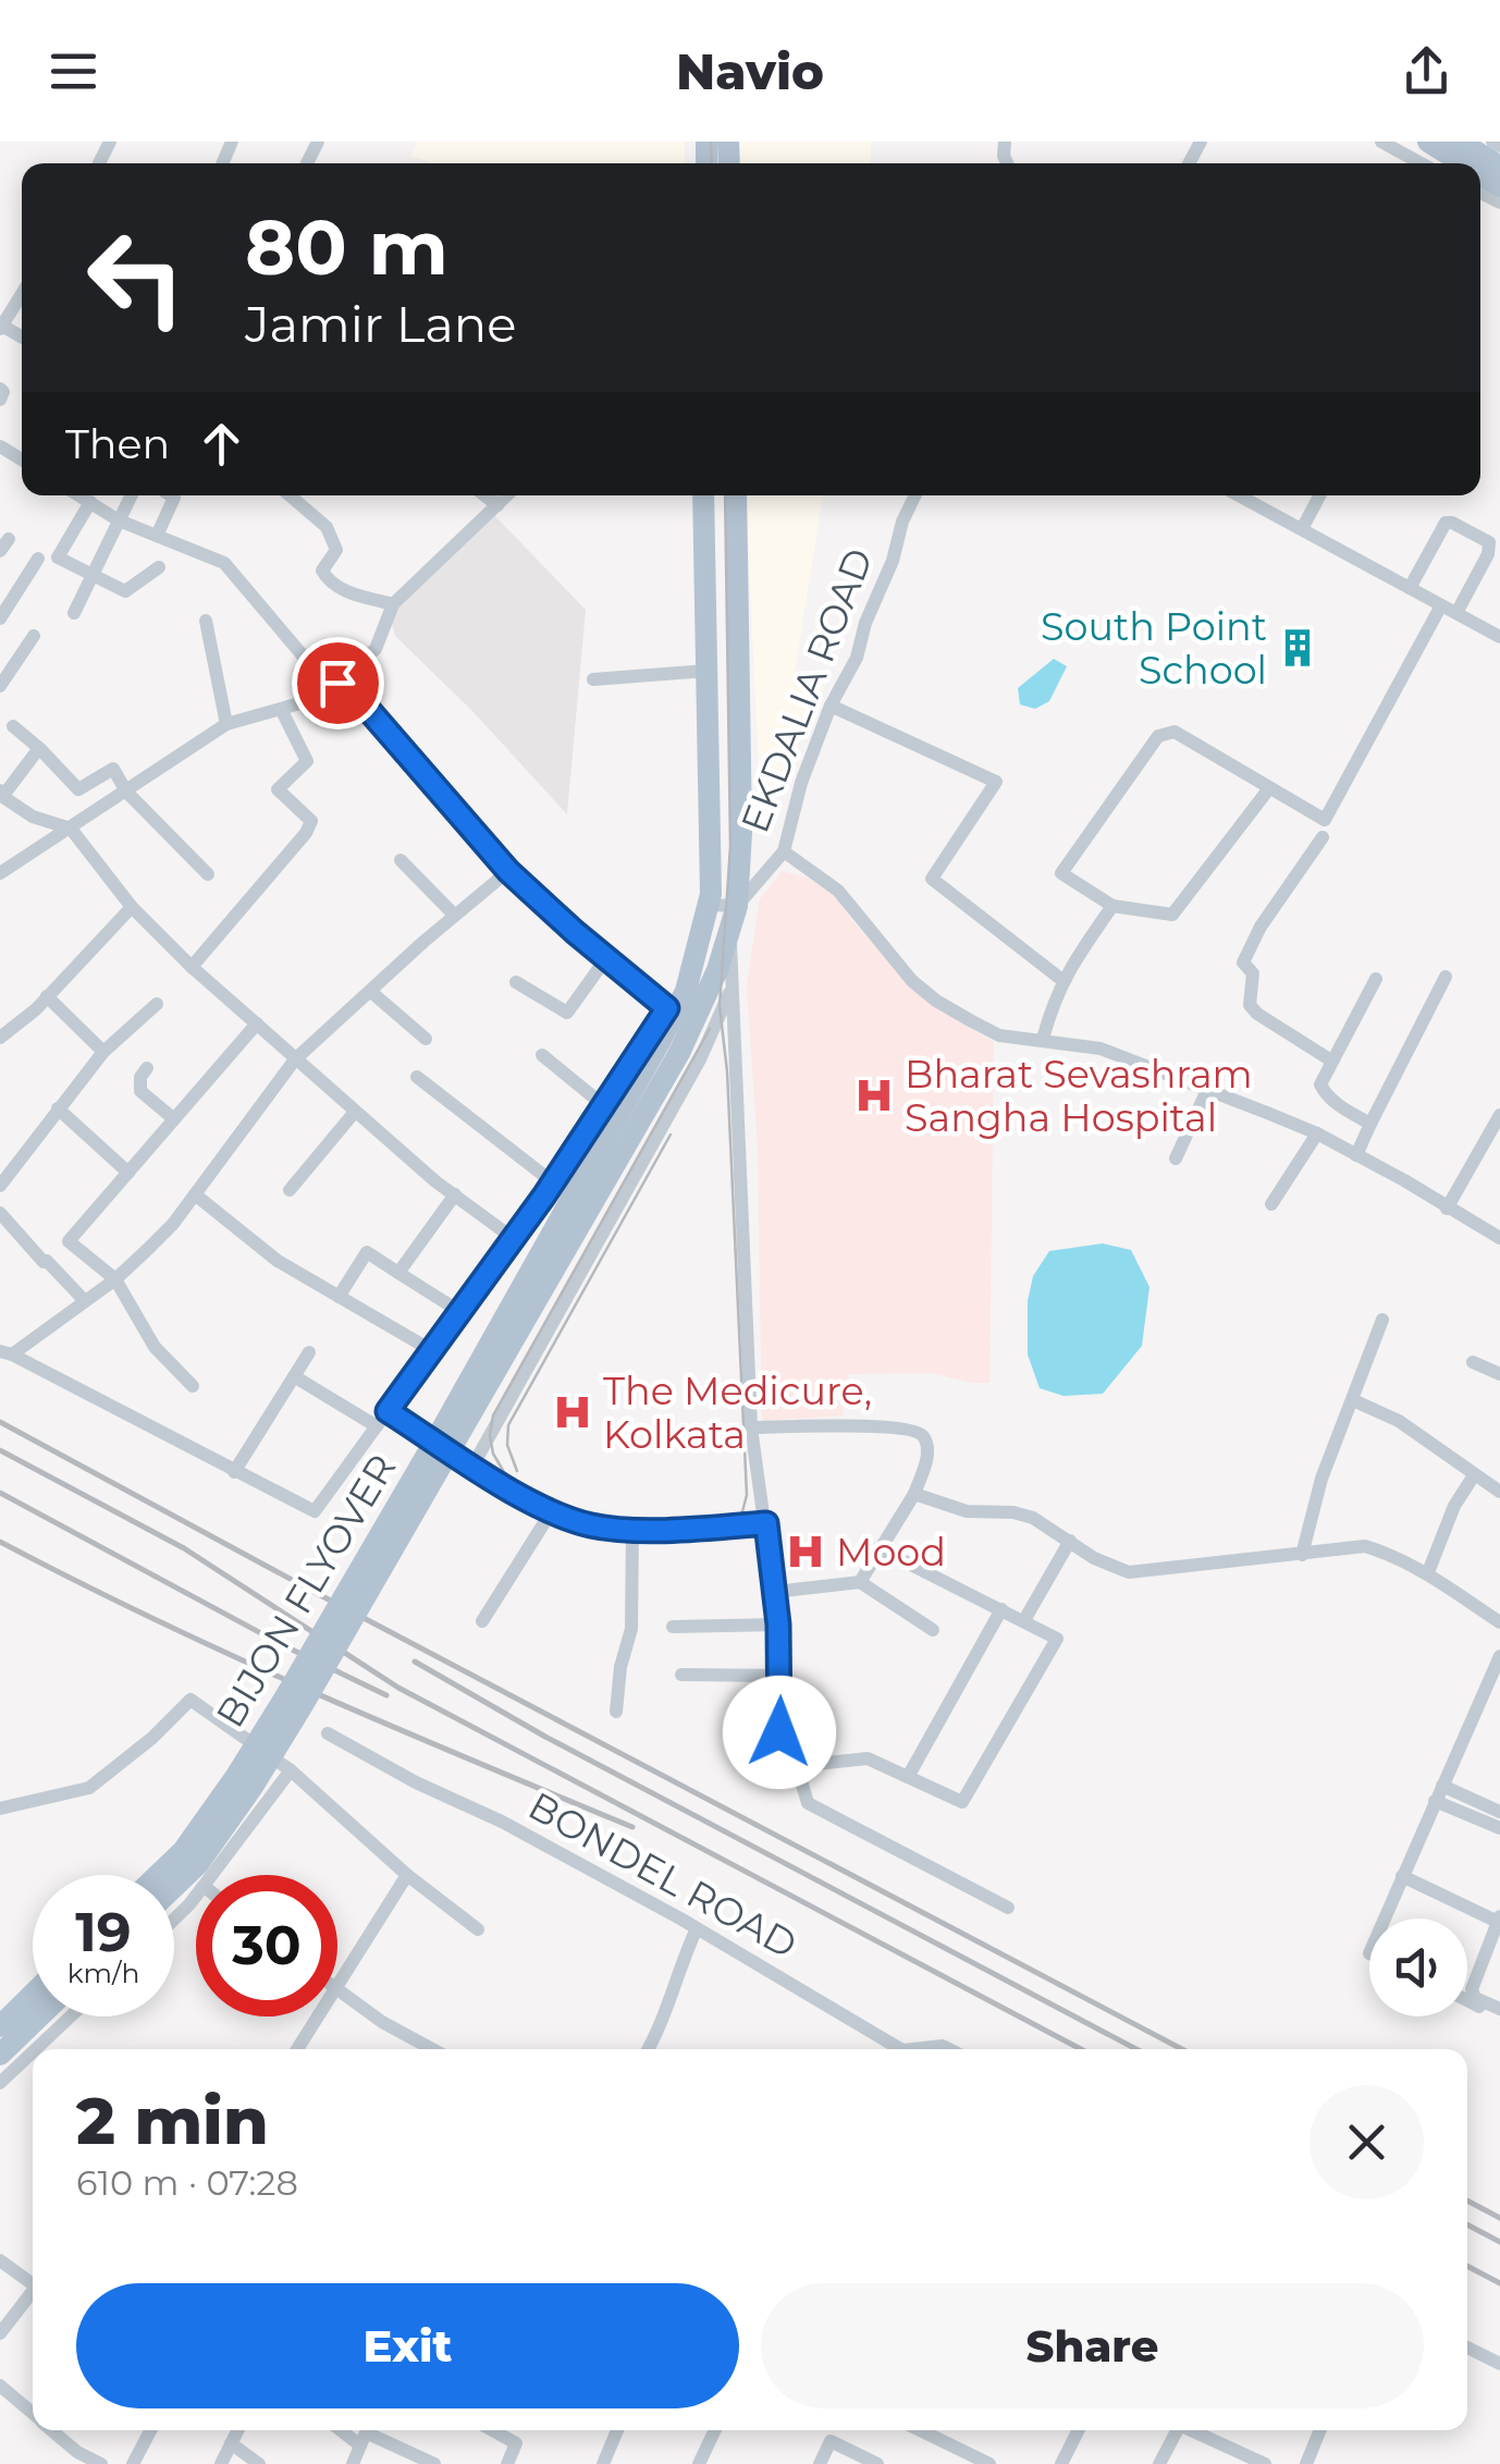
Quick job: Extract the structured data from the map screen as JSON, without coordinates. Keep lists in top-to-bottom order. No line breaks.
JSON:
{"streets":{"main road":["BIJON FLYOVER"],"street":["EKDALIA ROAD","BONDEL ROAD"]},"places":{"building":["South Point School"],"hospital":["Bharat Sevashram Sangha Hospital","The Medicure, Kolkata","Mood"]},"page":{"header":"Navio","turn":["80 m","Jamir Lane"],"then":"Then","speed":"19 km/h","limit":"30","heading":["2 min","610 m · 07:28"],"buttons":["Exit","Share"]}}
